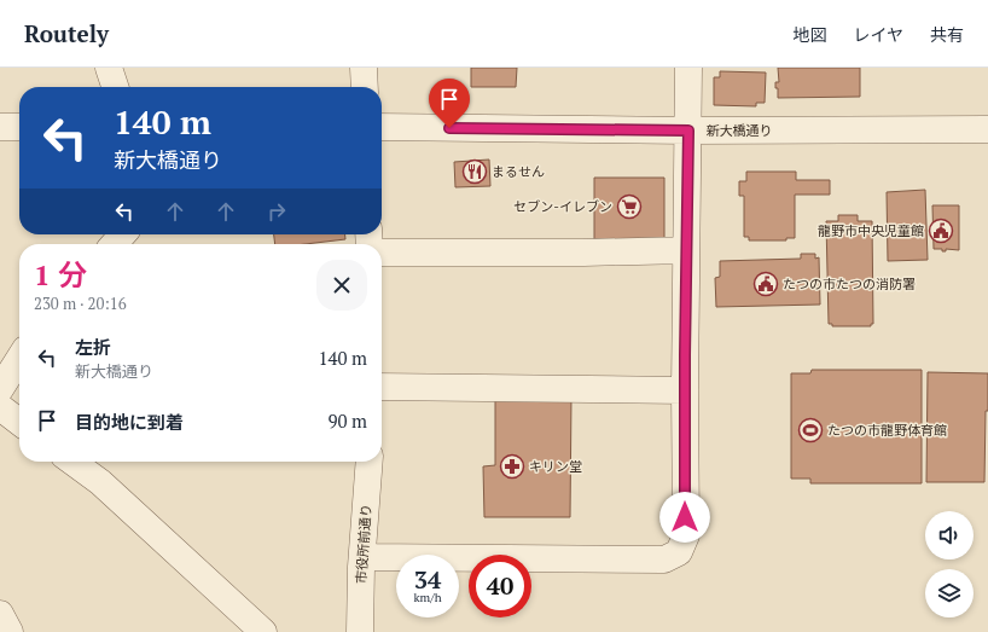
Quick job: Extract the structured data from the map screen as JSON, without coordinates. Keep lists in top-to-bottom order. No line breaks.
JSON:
{"streets":{"street":["新大橋通り","市役所前通り"]},"places":{"restaurant":["まるせん"],"supermarket":["セブン-イレブン"],"public building":["龍野市中央児童館","たつの市たつの消防署"],"sports":["たつの市龍野体育館"],"pharmacy":["キリン堂"]},"page":{"header":"Routely","nav":["地図","レイヤ","共有"],"turn":["140 m","新大橋通り"],"heading":["1 分","230 m · 20:16"],"list":[{"name":"左折","note":"新大橋通り","value":"140 m"},{"name":"目的地に到着","value":"90 m"}],"speed":"34 km/h","limit":"40"}}
